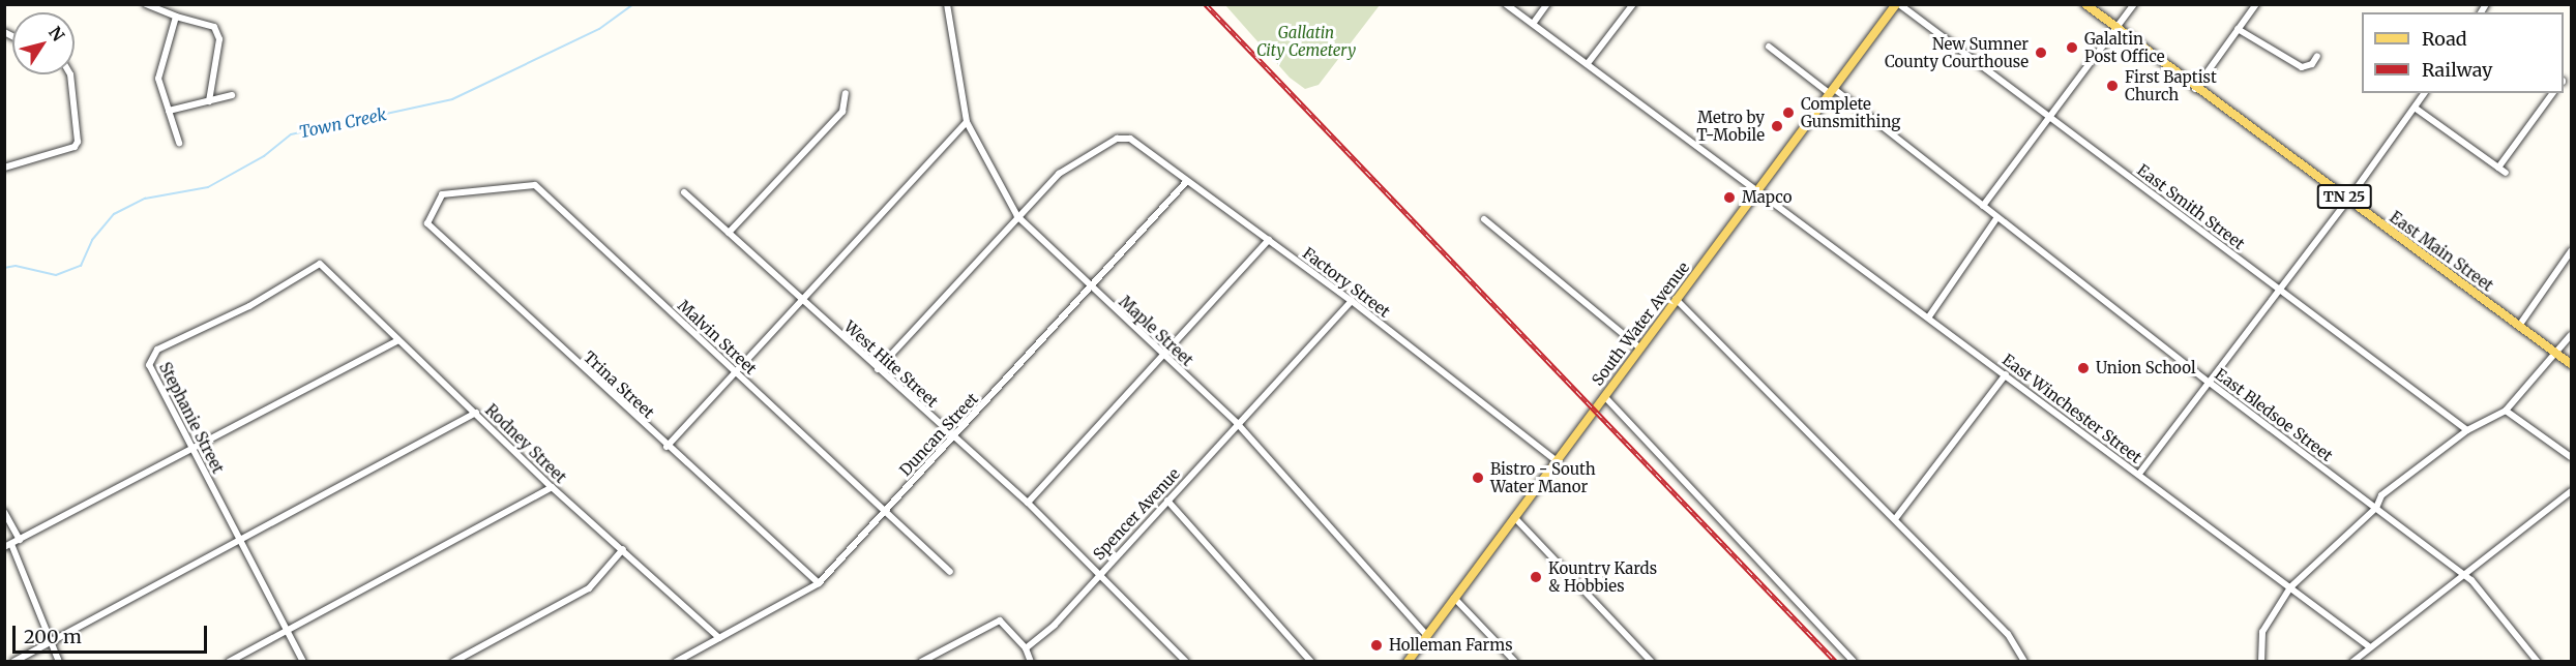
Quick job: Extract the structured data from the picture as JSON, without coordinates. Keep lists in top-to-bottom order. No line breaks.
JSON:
{"streets":{"main road":["TN 25","East Main Street","South Water Avenue"],"street":["East Smith Street","Factory Street","Maple Street","Malvin Street","West Hite Street","Trina Street","East Winchester Street","East Bledsoe Street","Stephanie Street","Duncan Street","Rodney Street","Spencer Avenue"]},"crossings":[["East Smith Street","South Water Avenue"],["Factory Street","South Water Avenue"],["Factory Street","Maple Street"],["Factory Street","Duncan Street"],["Factory Street","Spencer Avenue"],["South Water Avenue","Maple Street"],["South Water Avenue","East Winchester Street"],["South Water Avenue","East Bledsoe Street"],["Maple Street","Duncan Street"],["Maple Street","Spencer Avenue"],["Malvin Street","Trina Street"],["Malvin Street","Duncan Street"],["West Hite Street","Duncan Street"],["West Hite Street","Spencer Avenue"],["Trina Street","Duncan Street"],["Stephanie Street","Rodney Street"],["Duncan Street","Rodney Street"]],"water":["Town Creek"],"parks":["Gallatin City Cemetery"],"places":["Galaltin Post Office","New Sumner County Courthouse","First Baptist Church","Complete Gunsmithing","Metro by T-Mobile","Mapco","Union School","Bistro - South Water Manor","Kountry Kards & Hobbies","Holleman Farms"],"legend":["Road","Railway"],"scale_bar":"200 m","north":"top right"}
